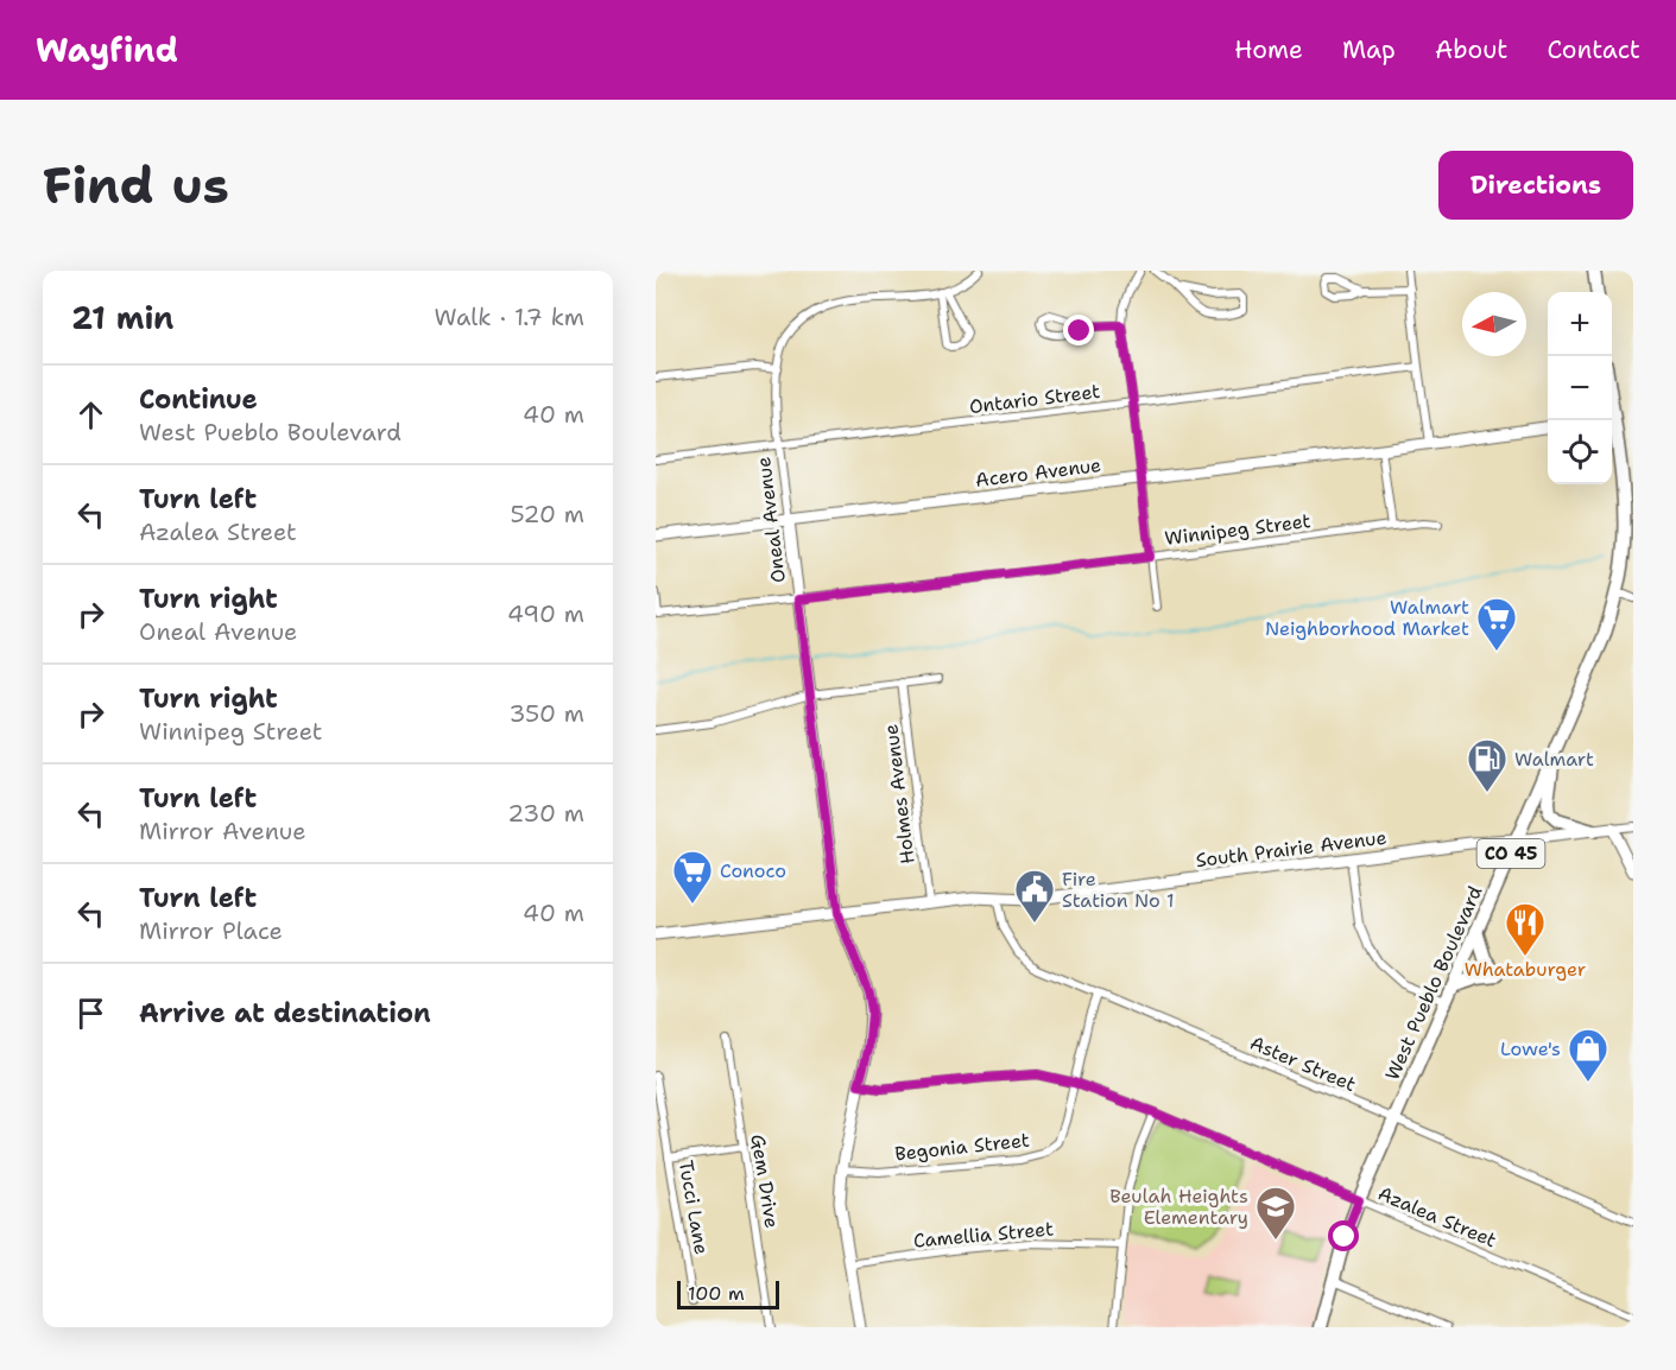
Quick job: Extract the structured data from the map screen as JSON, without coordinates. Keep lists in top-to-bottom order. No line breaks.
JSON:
{"streets":{"main road":["CO 45","West Pueblo Boulevard"],"street":["Ontario Street","Acero Avenue","Oneal Avenue","Winnipeg Street","Holmes Avenue","South Prairie Avenue","Aster Street","Begonia Street","Gem Drive","Tucci Lane","Azalea Street","Camellia Street"]},"crossings":[["Ontario Street","Oneal Avenue"],["Acero Avenue","Oneal Avenue"],["Oneal Avenue","Winnipeg Street"],["Oneal Avenue","South Prairie Avenue"],["Oneal Avenue","Begonia Street"],["Oneal Avenue","Azalea Street"],["Oneal Avenue","Camellia Street"],["Holmes Avenue","South Prairie Avenue"],["South Prairie Avenue","West Pueblo Boulevard"],["South Prairie Avenue","Aster Street"],["West Pueblo Boulevard","Aster Street"],["West Pueblo Boulevard","Azalea Street"],["Aster Street","Begonia Street"],["Begonia Street","Azalea Street"]],"places":{"supermarket":["Walmart Neighborhood Market","Conoco"],"fuel station":["Walmart"],"public building":["Fire Station No 1"],"restaurant":["Whataburger"],"shop":["Lowe's"],"school or university":["Beulah Heights Elementary"]},"scale_bar":"100 m","north":"left","page":{"header":"Wayfind","nav":["Home","Map","About","Contact"],"buttons":"Directions","title":"Find us","heading":["21 min","Walk · 1.7 km"],"map_buttons":["+","−"],"list":[["Continue","West Pueblo Boulevard","40 m"],["Turn left","Azalea Street","520 m"],["Turn right","Oneal Avenue","490 m"],["Turn right","Winnipeg Street","350 m"],["Turn left","Mirror Avenue","230 m"],["Turn left","Mirror Place","40 m"],"Arrive at destination"],"scale":"100 m"}}
